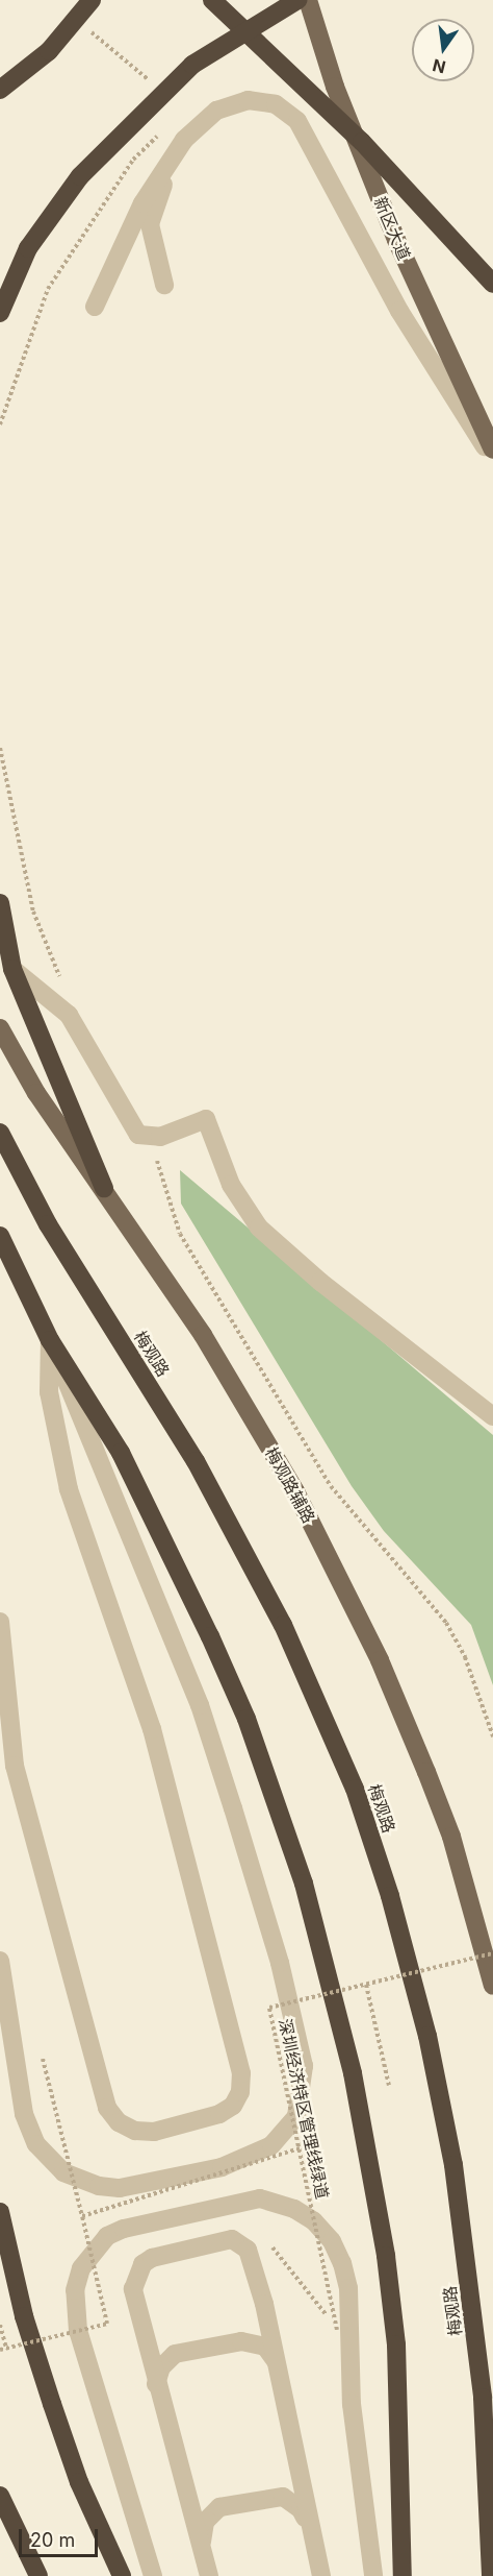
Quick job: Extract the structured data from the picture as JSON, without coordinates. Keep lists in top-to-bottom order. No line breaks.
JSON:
{"streets":{"highway":["梅观路"],"main road":["新区大道","梅观路辅路"],"path":["深圳经济特区管理线绿道"]},"scale_bar":"20 m","north":"bottom"}
